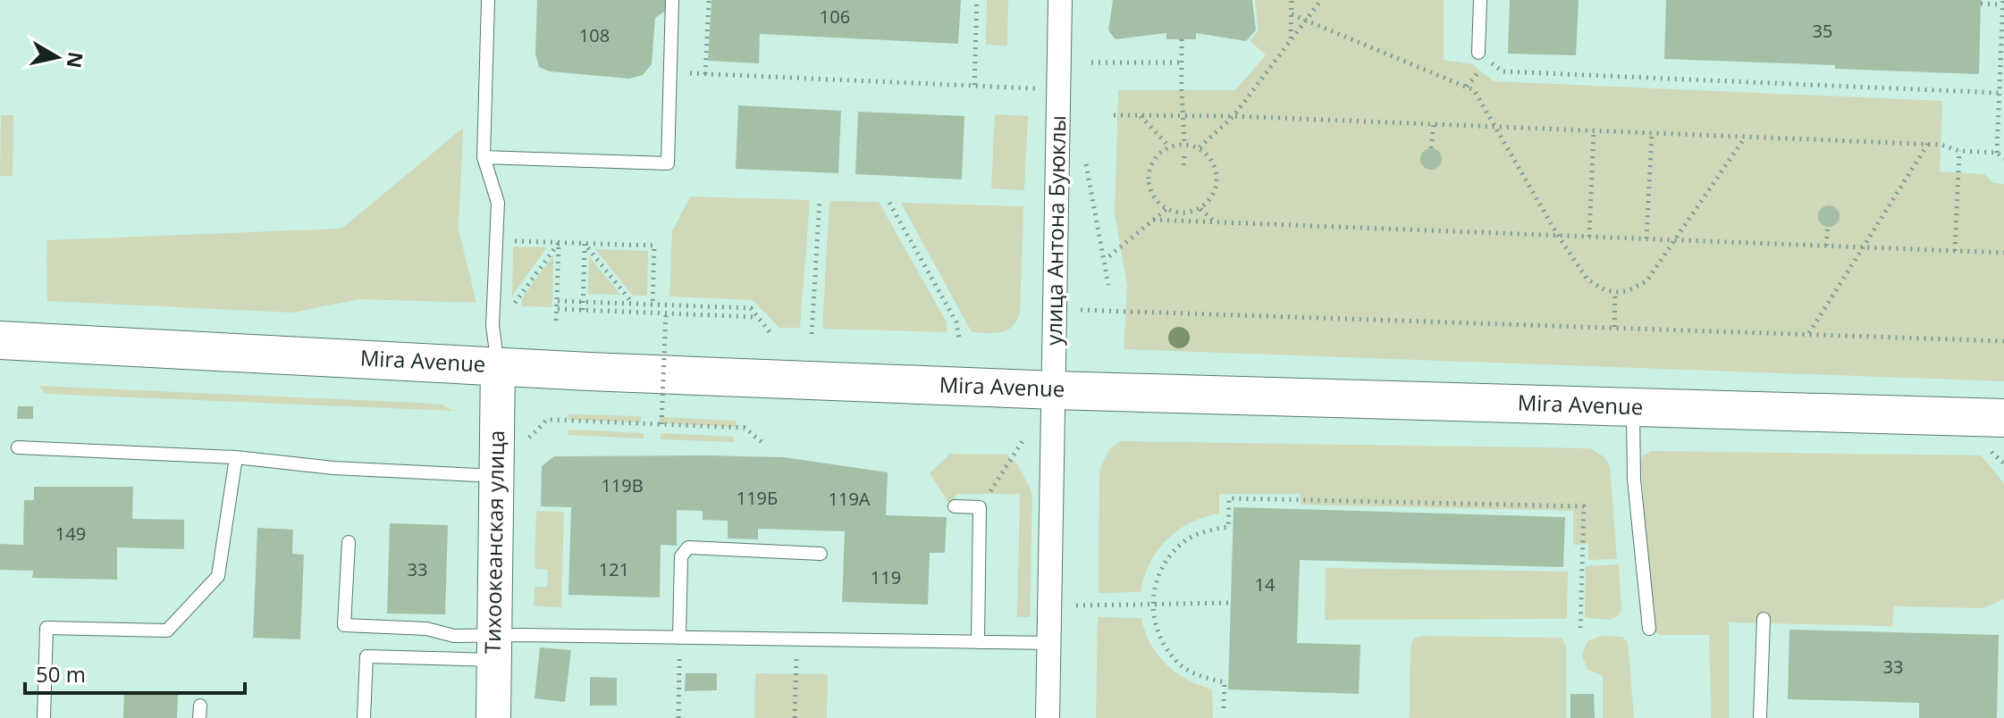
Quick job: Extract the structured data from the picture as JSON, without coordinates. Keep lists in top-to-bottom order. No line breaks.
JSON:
{"streets":{"main road":["Mira Avenue"],"street":["улица Антона Буюклы","Тихоокеанская улица"]},"crossings":[["улица Антона Буюклы","Mira Avenue"],["Mira Avenue","Тихоокеанская улица"]],"house_numbers":["106","35","108","119В","119Б","119А","149","33","121","119","14","33"],"scale_bar":"50 m","north":"right"}
